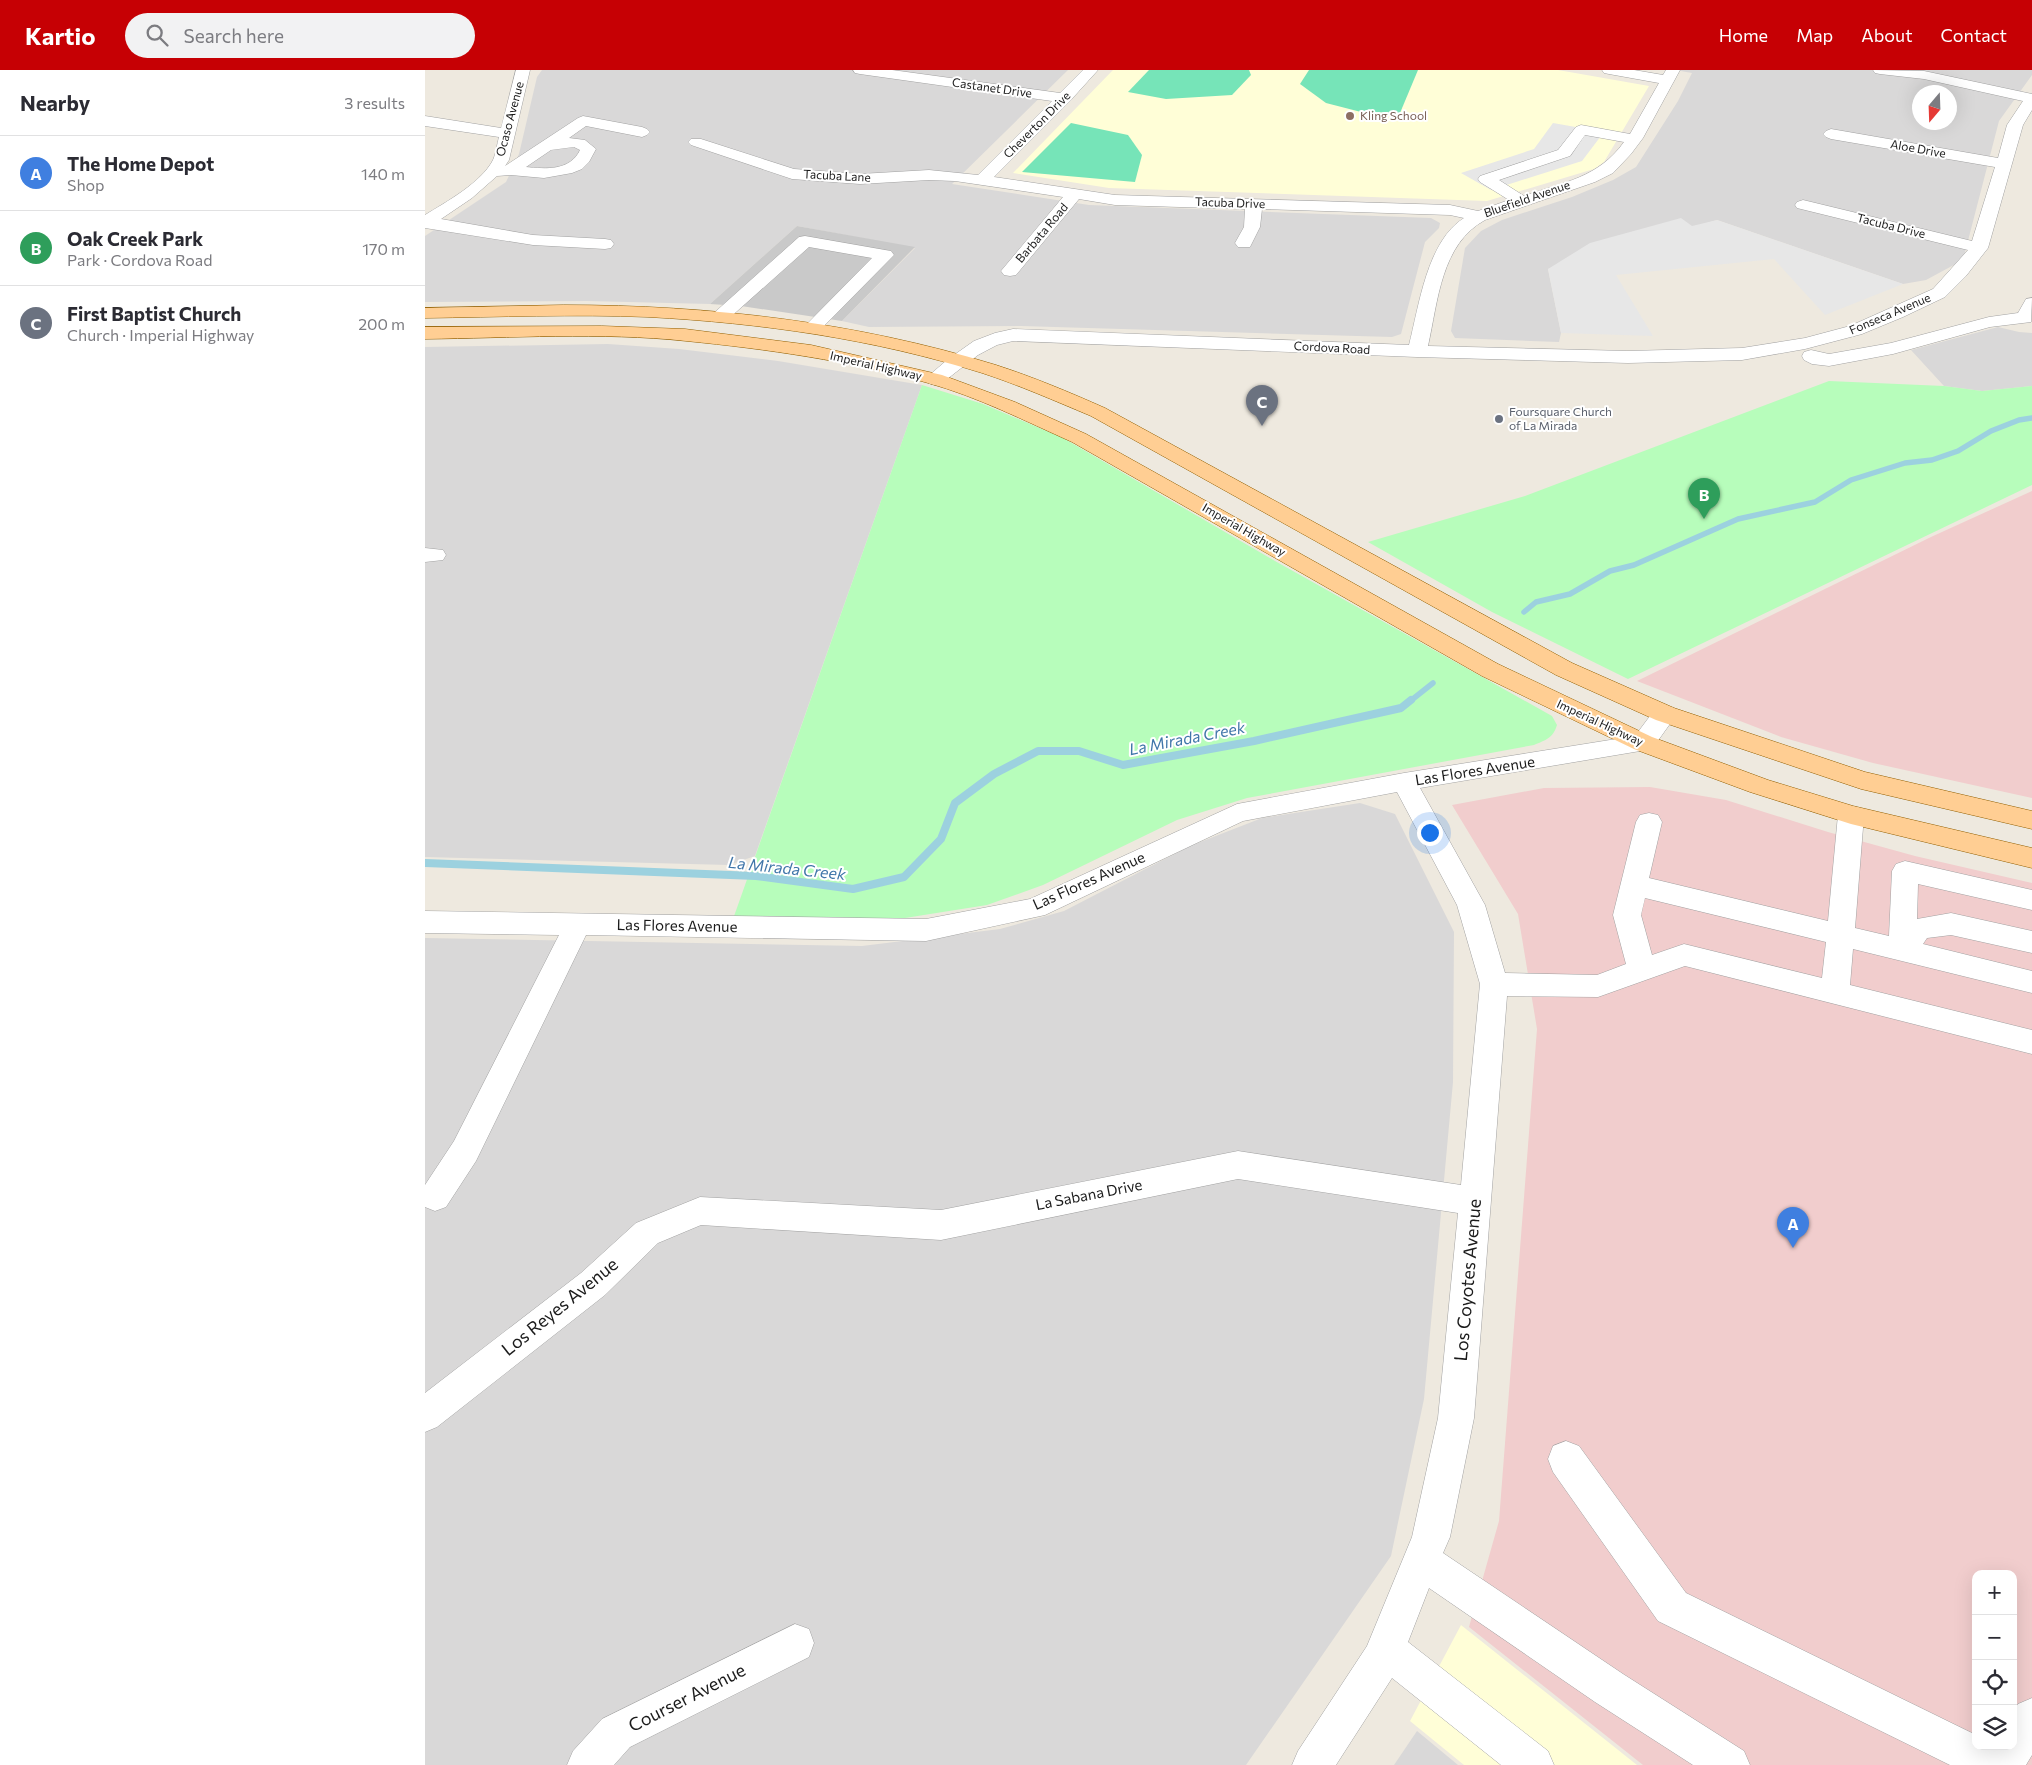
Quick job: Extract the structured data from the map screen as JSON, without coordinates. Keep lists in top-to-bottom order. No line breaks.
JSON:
{"streets":{"main road":["Imperial Highway"],"street":["Castanet Drive","Ocaso Avenue","Cheverton Drive","Aloe Drive","Tacuba Lane","Bluefield Avenue","Tacuba Drive","Barbata Road","Fonseca Avenue","Cordova Road","Las Flores Avenue","La Sabana Drive","Los Coyotes Avenue","Los Reyes Avenue","Courser Avenue"]},"crossings":[["Castanet Drive","Cheverton Drive"],["Cheverton Drive","Tacuba Lane"],["Cheverton Drive","Tacuba Drive"],["Aloe Drive","Fonseca Avenue"],["Tacuba Lane","Tacuba Drive"],["Bluefield Avenue","Tacuba Drive"],["Bluefield Avenue","Cordova Road"],["Tacuba Drive","Barbata Road"],["Tacuba Drive","Fonseca Avenue"],["Fonseca Avenue","Cordova Road"],["Cordova Road","Imperial Highway"],["Imperial Highway","Las Flores Avenue"],["Las Flores Avenue","Los Coyotes Avenue"],["La Sabana Drive","Los Coyotes Avenue"],["La Sabana Drive","Los Reyes Avenue"]],"water":["La Mirada Creek"],"places":["Kling School","Foursquare Church of La Mirada"],"north":"bottom","page":{"header":"Kartio","search":"Search here","nav":["Home","Map","About","Contact"],"heading":["Nearby","3 results"],"list":[{"mark":"A","name":"The Home Depot","note":"Shop","value":"140 m"},{"mark":"B","name":"Oak Creek Park","note":"Park · Cordova Road","value":"170 m"},{"mark":"C","name":"First Baptist Church","note":"Church · Imperial Highway","value":"200 m"}],"pins":["C","B","A"],"map_buttons":["+","−"]}}
